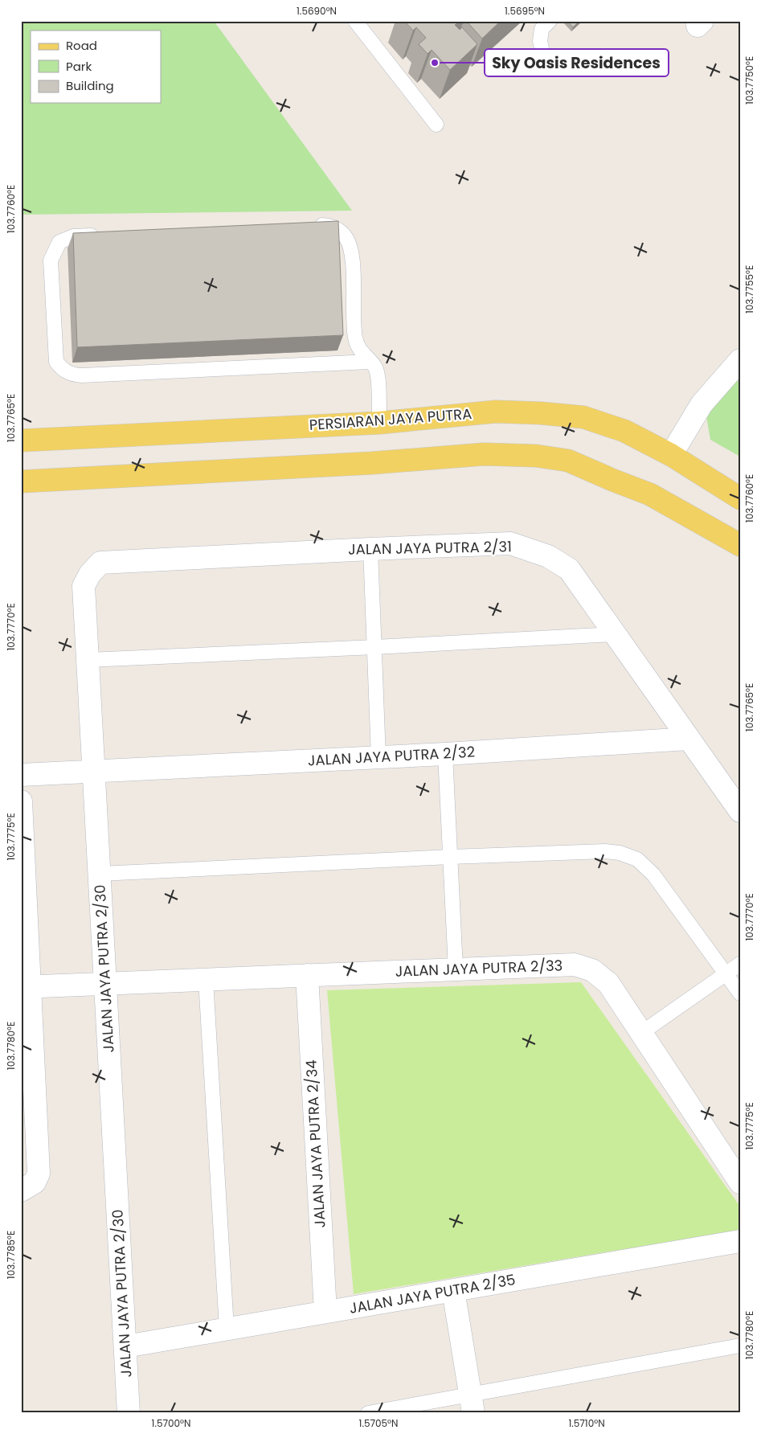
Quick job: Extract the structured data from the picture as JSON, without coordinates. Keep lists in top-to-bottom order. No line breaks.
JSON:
{"streets":{"main road":["PERSIARAN JAYA PUTRA"],"street":["JALAN JAYA PUTRA 2/31","JALAN JAYA PUTRA 2/32","JALAN JAYA PUTRA 2/30","JALAN JAYA PUTRA 2/33","JALAN JAYA PUTRA 2/34","JALAN JAYA PUTRA 2/35"]},"crossings":[["JALAN JAYA PUTRA 2/31","JALAN JAYA PUTRA 2/32"],["JALAN JAYA PUTRA 2/31","JALAN JAYA PUTRA 2/30"],["JALAN JAYA PUTRA 2/32","JALAN JAYA PUTRA 2/30"],["JALAN JAYA PUTRA 2/30","JALAN JAYA PUTRA 2/33"],["JALAN JAYA PUTRA 2/30","JALAN JAYA PUTRA 2/35"],["JALAN JAYA PUTRA 2/33","JALAN JAYA PUTRA 2/34"],["JALAN JAYA PUTRA 2/34","JALAN JAYA PUTRA 2/35"]],"places":["Sky Oasis Residences"],"legend":["Road","Park","Building"],"coordinates":["1.5690°N","1.5695°N","103.7750°E","103.7760°E","103.7755°E","103.7765°E","103.7770°E","103.7775°E","103.7780°E","103.7785°E","1.5700°N","1.5705°N","1.5710°N"]}
